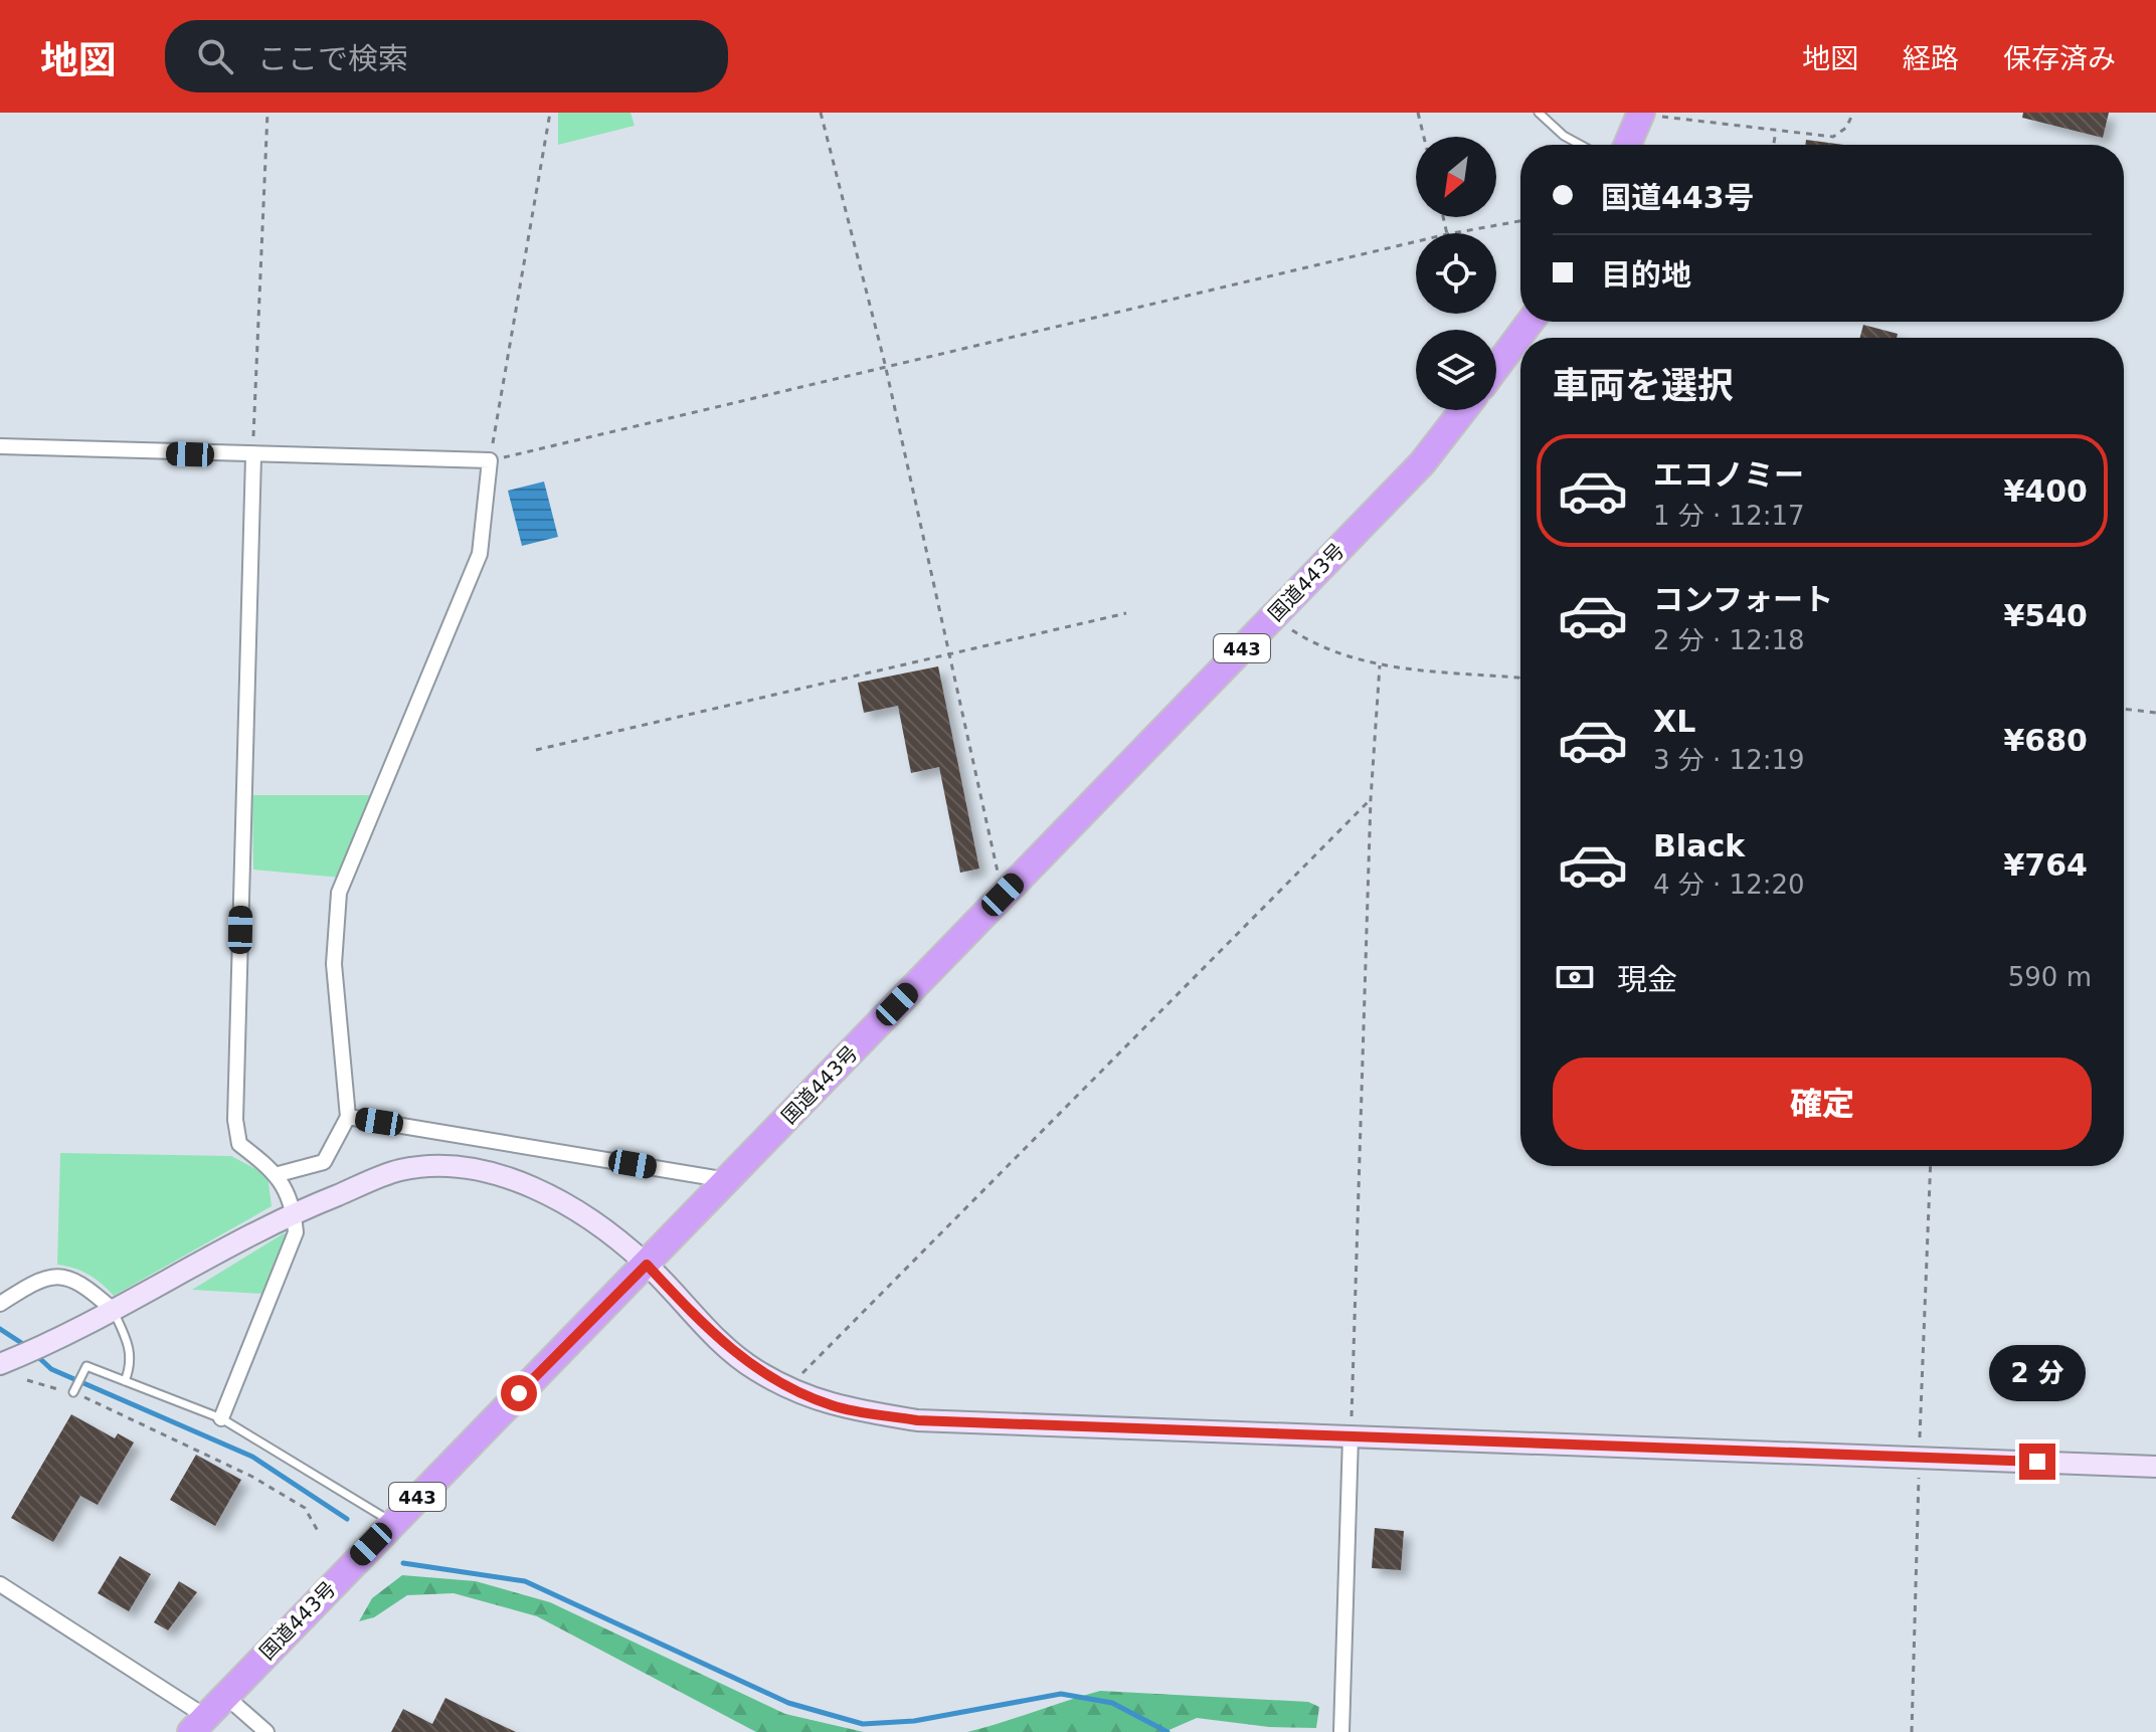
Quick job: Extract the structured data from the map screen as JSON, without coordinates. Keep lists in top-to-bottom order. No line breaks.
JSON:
{"streets":{"highway":["国道443号","443"]},"north":"bottom left","page":{"header":"地図","search":"ここで検索","nav":["地図","経路","保存済み"],"banner":["国道443号","目的地"],"heading":"車両を選択","list":[{"name":"エコノミー","note":"1 分 · 12:17","value":"¥400"},{"name":"コンフォート","note":"2 分 · 12:18","value":"¥540"},{"name":"XL","note":"3 分 · 12:19","value":"¥680"},{"name":"Black","note":"4 分 · 12:20","value":"¥764"}],"pay":["現金","590 m"],"buttons":"確定","bubble":"2 分"}}
